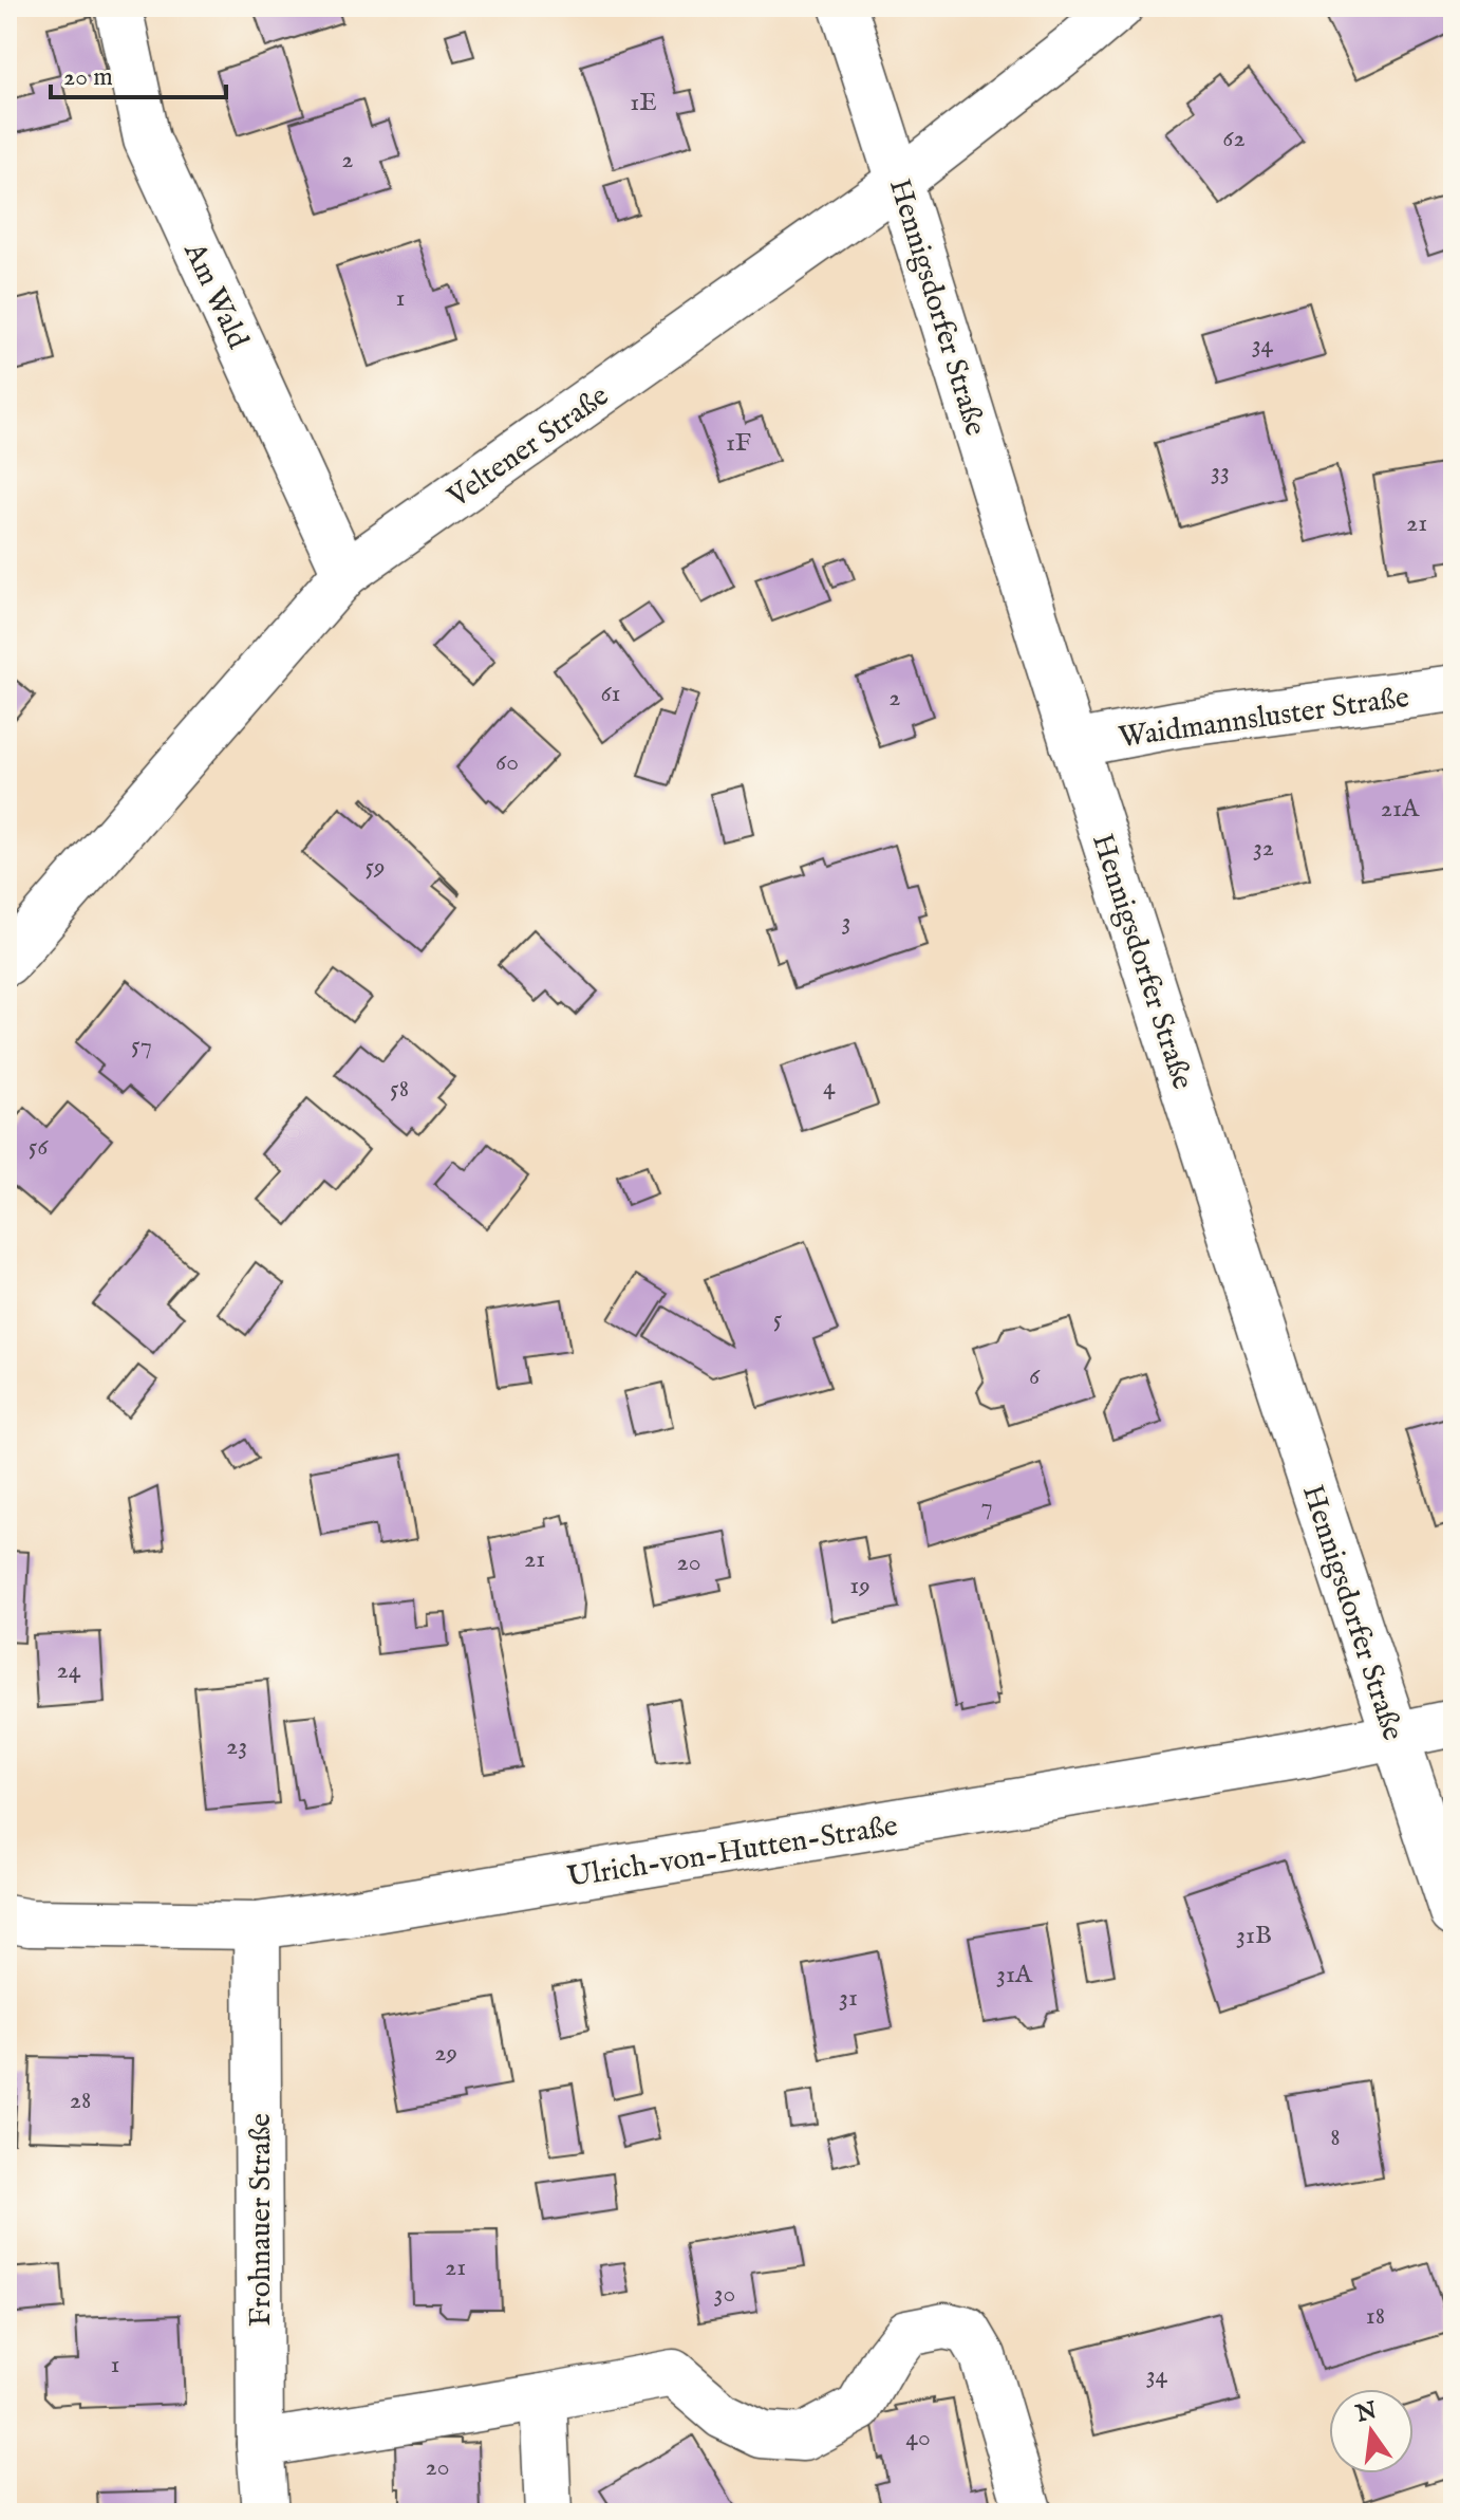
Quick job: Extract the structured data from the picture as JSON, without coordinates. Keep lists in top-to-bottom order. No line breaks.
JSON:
{"streets":{"street":["Am Wald","Hennigsdorfer Straße","Veltener Straße","Waidmannsluster Straße","Ulrich-von-Hutten-Straße","Frohnauer Straße"]},"crossings":[["Am Wald","Veltener Straße"],["Hennigsdorfer Straße","Veltener Straße"],["Hennigsdorfer Straße","Waidmannsluster Straße"],["Hennigsdorfer Straße","Ulrich-von-Hutten-Straße"],["Ulrich-von-Hutten-Straße","Frohnauer Straße"]],"house_numbers":["1E","62","2","1","34","1F","33","21","61","2","60","21A","32","59","3","57","4","58","56","5","6","7","21","20","19","24","23","31B","31A","31","29","28","8","21","30","18","1","34","40","20"],"scale_bar":"20 m","north":"top"}
